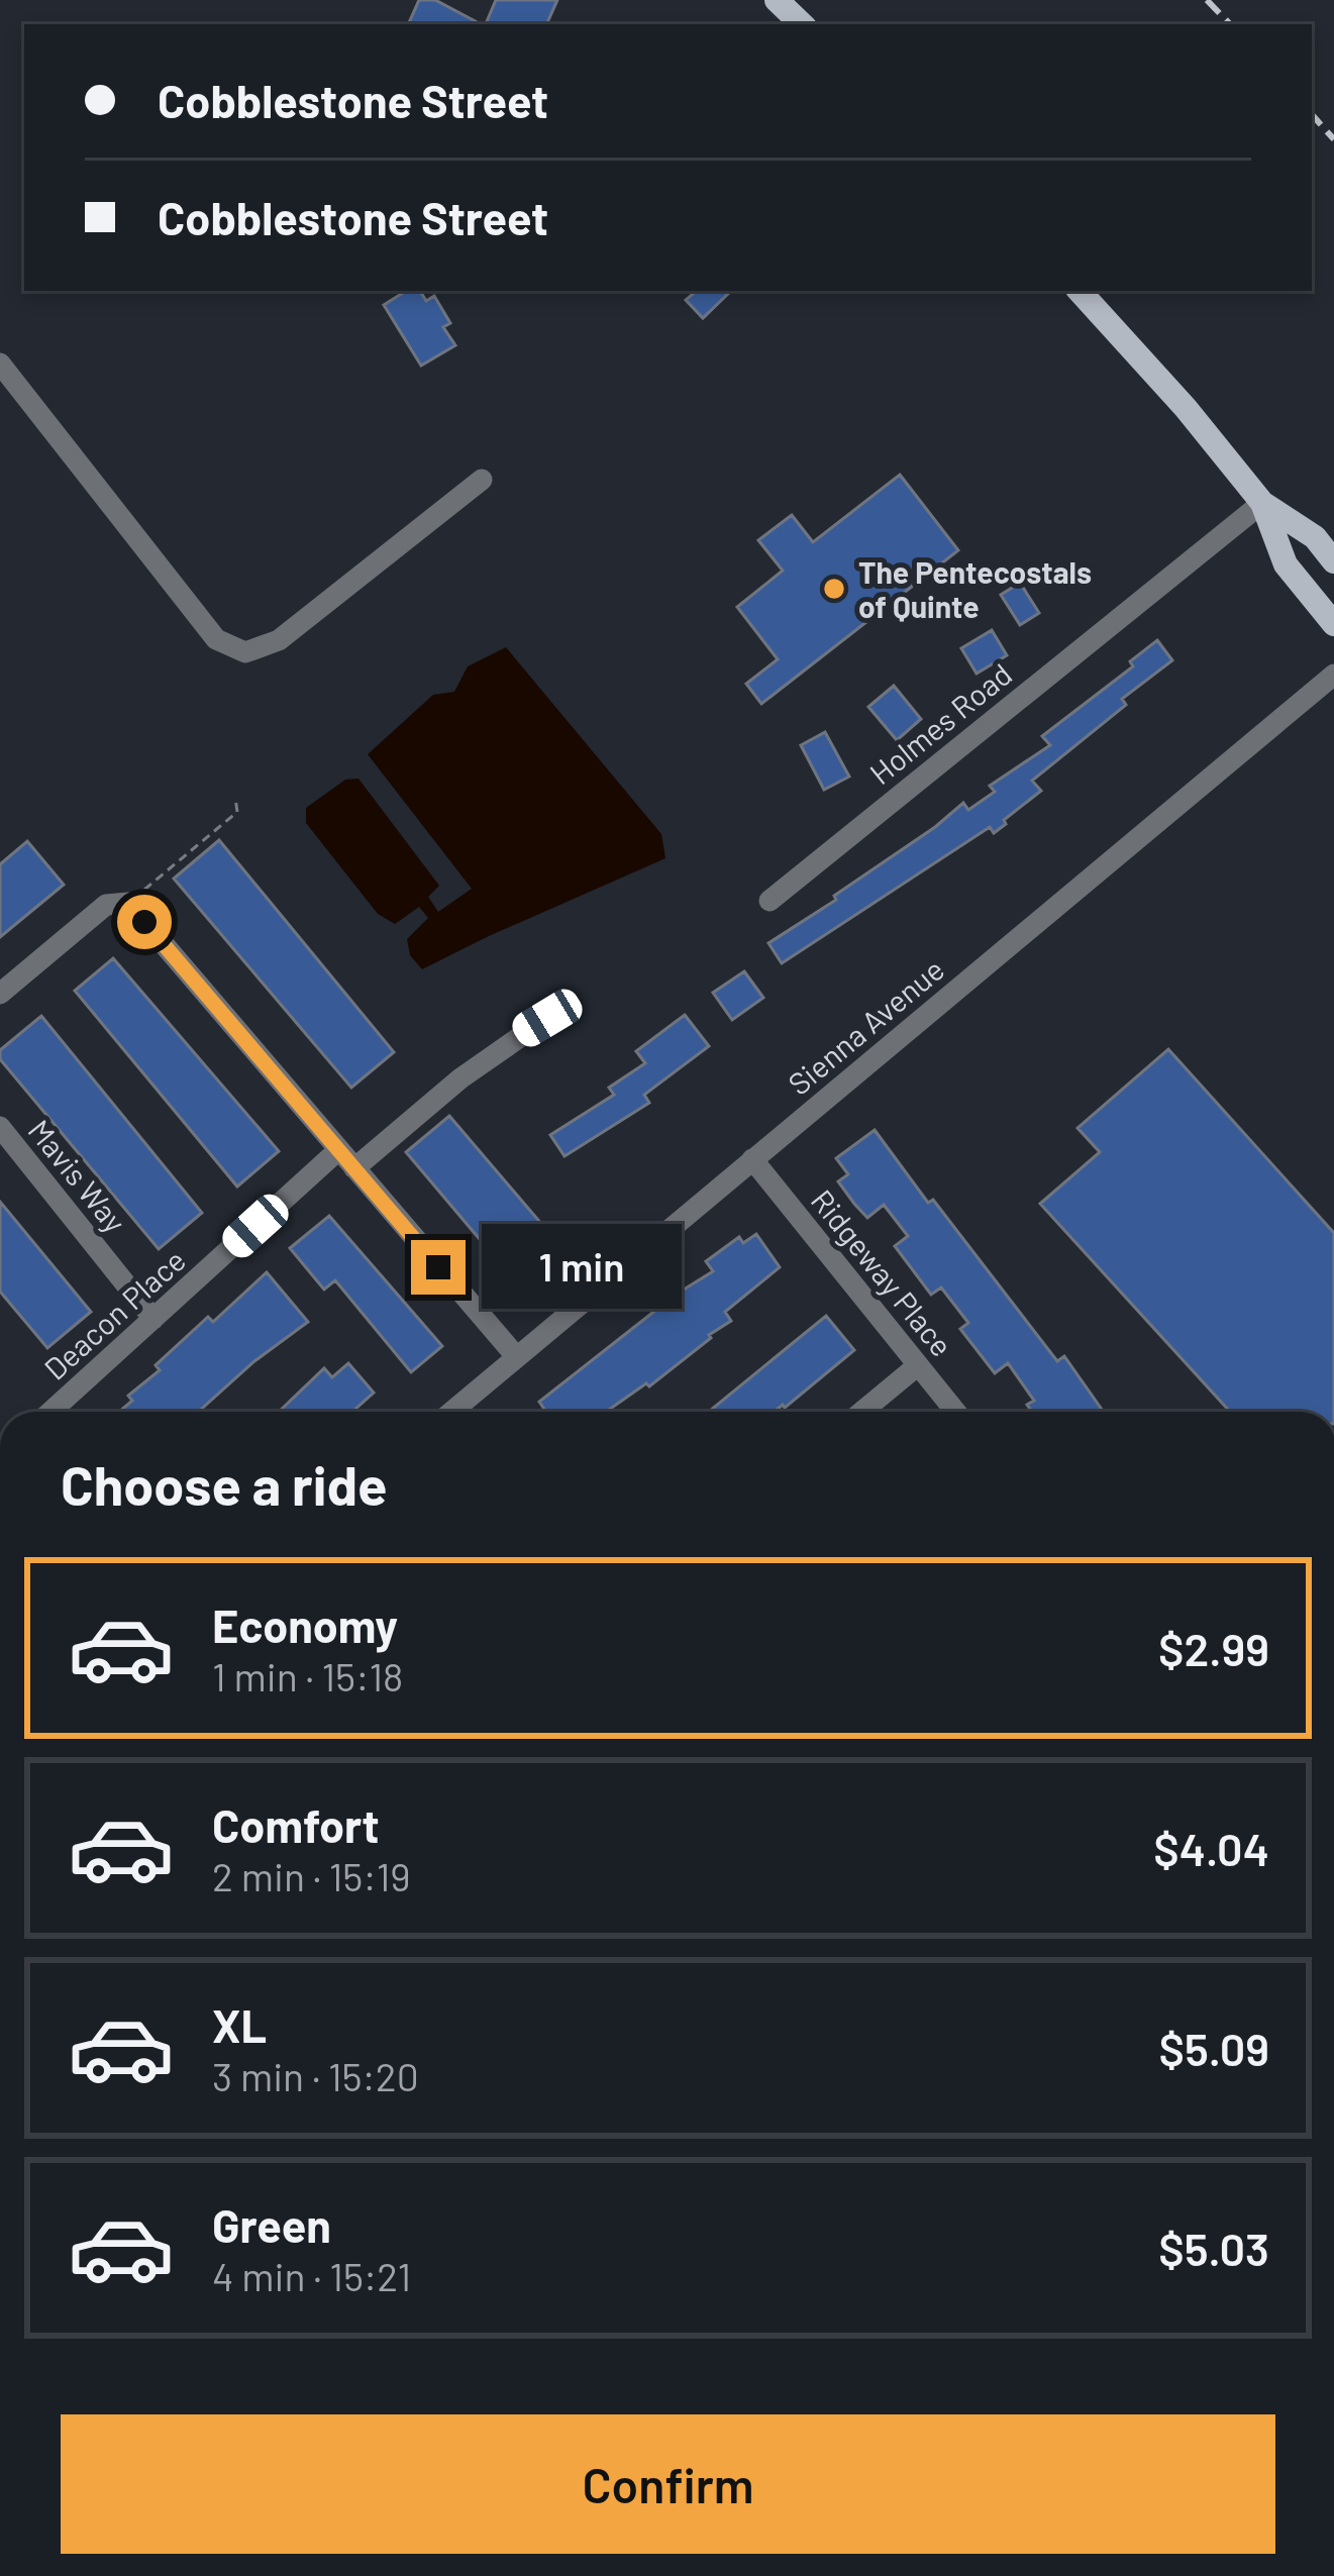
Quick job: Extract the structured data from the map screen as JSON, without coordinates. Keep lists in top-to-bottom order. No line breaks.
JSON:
{"streets":{"street":["Holmes Road","Sienna Avenue","Mavis Way","Ridgeway Place","Deacon Place"]},"crossings":[["Sienna Avenue","Ridgeway Place"],["Mavis Way","Deacon Place"]],"places":["The Pentecostals of Quinte"],"page":{"banner":["Cobblestone Street","Cobblestone Street"],"bubble":"1 min","heading":"Choose a ride","list":[{"name":"Economy","note":"1 min · 15:18","value":"$2.99"},{"name":"Comfort","note":"2 min · 15:19","value":"$4.04"},{"name":"XL","note":"3 min · 15:20","value":"$5.09"},{"name":"Green","note":"4 min · 15:21","value":"$5.03"}],"buttons":"Confirm"}}
